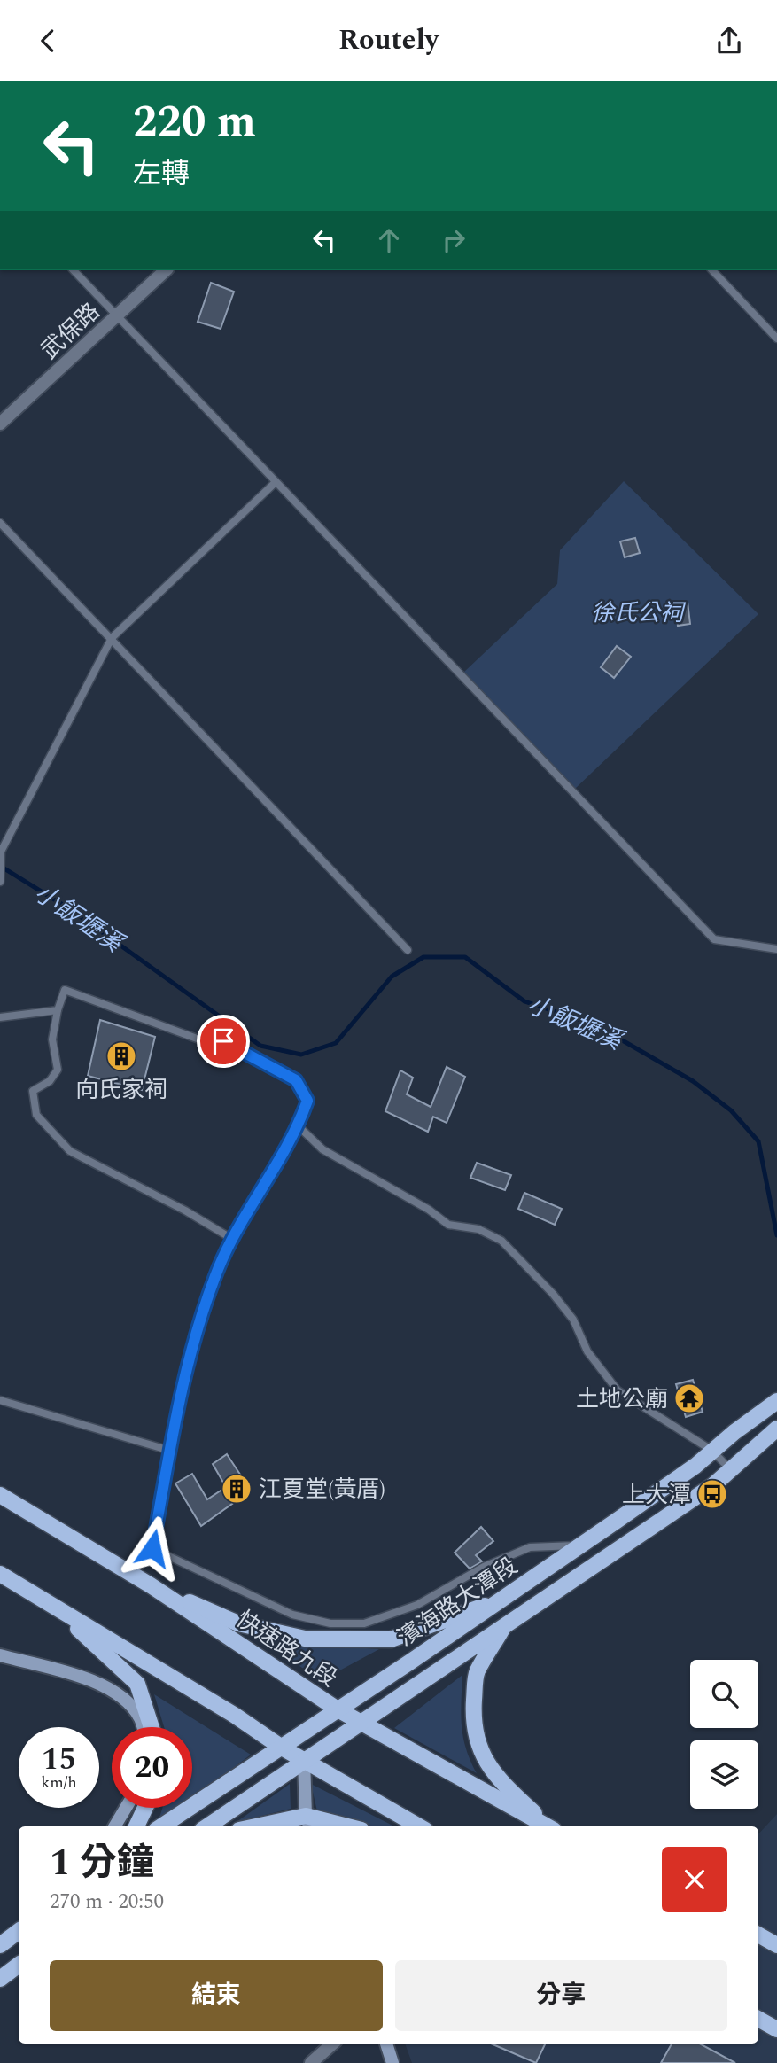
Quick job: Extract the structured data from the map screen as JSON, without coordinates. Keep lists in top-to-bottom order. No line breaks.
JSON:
{"streets":{"main road":["濱海路大潭段","快速路九段"],"street":["武保路"]},"crossings":[["濱海路大潭段","快速路九段"]],"water":["小飯壢溪"],"parks":["徐氏公祠"],"places":{"building":["向氏家祠","江夏堂(黃厝)"],"temple":["土地公廟"],"bus stop":["上大潭"]},"page":{"header":"Routely","turn":["220 m","左轉"],"speed":"15 km/h","limit":"20","heading":["1 分鐘","270 m · 20:50"],"buttons":["結束","分享"]}}
